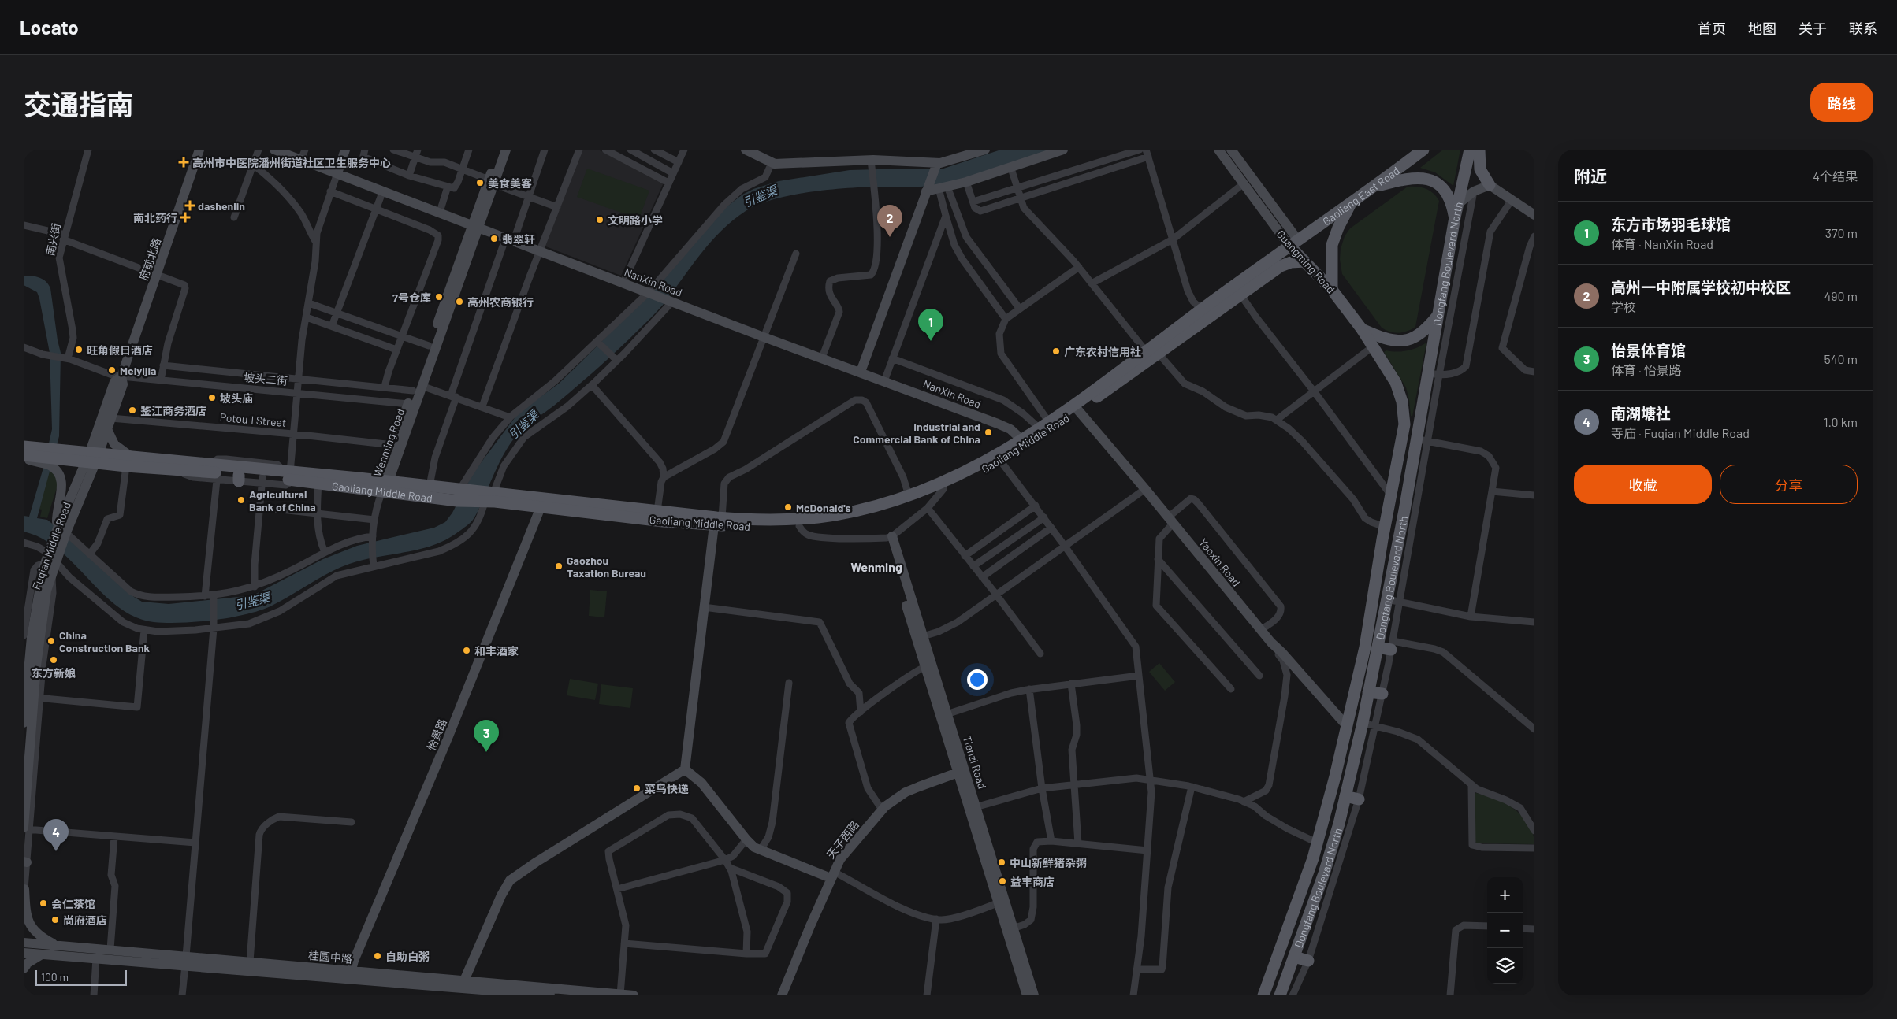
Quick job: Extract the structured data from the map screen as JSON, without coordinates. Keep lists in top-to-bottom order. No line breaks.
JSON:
{"streets":{"main road":["Gaoliang East Road","Guangming Road","Dongfang Boulevard North","Gaoliang Middle Road"],"street":["南兴街","府前北路","NanXin Road","坡头二街","Potou 1 Street","Wenming Road","Fuqian Middle Road","Yaoxin Road","怡景路","Tianzi Road","天子西路","桂圆中路"]},"crossings":[["Gaoliang East Road","Guangming Road"],["Gaoliang East Road","Gaoliang Middle Road"],["南兴街","坡头二街"],["府前北路","坡头二街"],["Guangming Road","Dongfang Boulevard North"],["Guangming Road","Gaoliang Middle Road"],["Dongfang Boulevard North","Yaoxin Road"],["NanXin Road","Wenming Road"],["NanXin Road","Gaoliang Middle Road"],["坡头二街","Wenming Road"],["Potou 1 Street","Wenming Road"],["Wenming Road","Gaoliang Middle Road"],["Gaoliang Middle Road","Fuqian Middle Road"],["Gaoliang Middle Road","Yaoxin Road"],["Gaoliang Middle Road","怡景路"],["怡景路","桂圆中路"],["Tianzi Road","天子西路"]],"districts":["Wenming"],"water":["引鉴渠"],"places":{"health":["高州市中医院潘州街道社区卫生服务中心","dashenlin","南北药行"],"other":["美食美客","文明路小学","翡翠轩","7号仓库","高州农商银行","旺角假日酒店","广东农村信用社","Meiyijia","坡头庙","鉴江商务酒店","Industrial and Commercial Bank of China","Agricultural Bank of China","McDonald's","Gaozhou Taxation Bureau","China Construction Bank","和丰酒家","东方新娘","菜鸟快递","中山新鲜猪杂粥","益丰商店","会仁茶馆","尚府酒店","自助白粥"]},"scale_bar":"100 m","page":{"header":"Locato","nav":["首页","地图","关于","联系"],"title":"交通指南","buttons":["路线",["收藏","分享"]],"heading":["附近","4个结果"],"list":[{"mark":"1","name":"东方市场羽毛球馆","note":"体育 · NanXin Road","value":"370 m"},{"mark":"2","name":"高州一中附属学校初中校区","note":"学校","value":"490 m"},{"mark":"3","name":"怡景体育馆","note":"体育 · 怡景路","value":"540 m"},{"mark":"4","name":"南湖塘社","note":"寺庙 · Fuqian Middle Road","value":"1.0 km"}],"pins":["2","1","3","4"],"map_buttons":["+","−"],"scale":"100 m"}}
